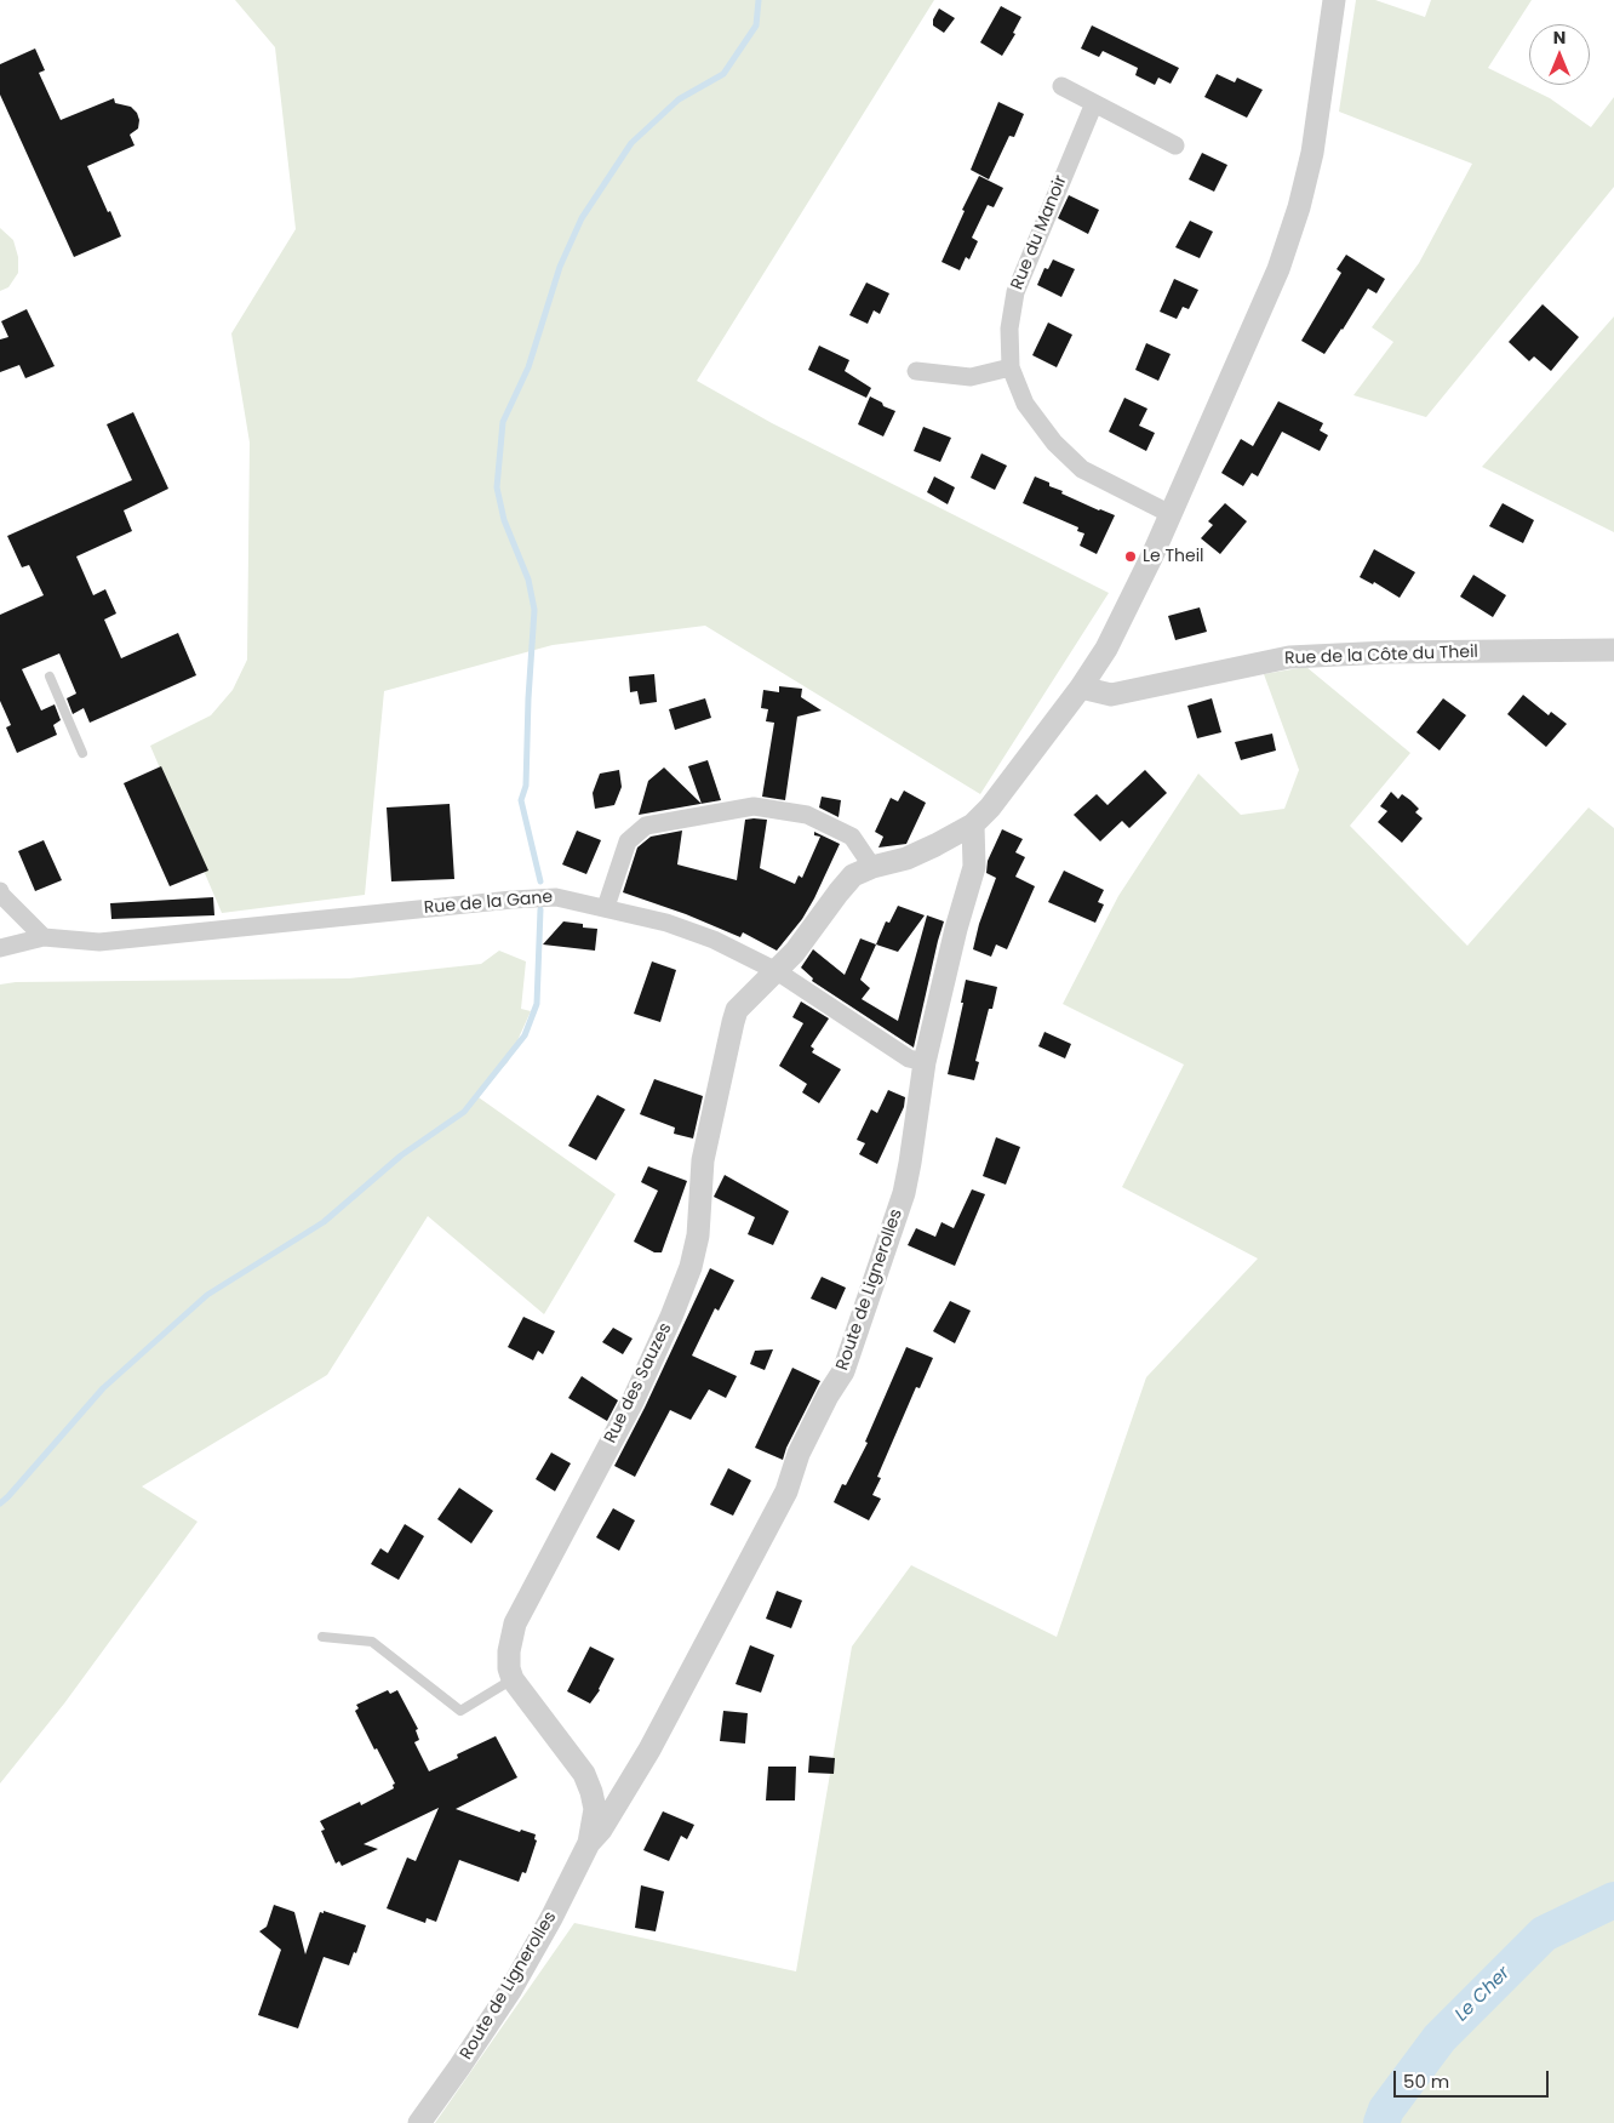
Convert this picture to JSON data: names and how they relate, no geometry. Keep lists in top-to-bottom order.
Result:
{
  "streets": {
    "street": [
      "Rue du Manoir",
      "Rue de la Côte du Theil",
      "Rue de la Gane",
      "Route de Lignerolles",
      "Rue des Sauzes"
    ]
  },
  "crossings": [
    ["Rue de la Gane", "Route de Lignerolles"],
    ["Rue de la Gane", "Rue des Sauzes"]
  ],
  "water": ["Le Cher"],
  "places": ["Le Theil"],
  "scale_bar": "50 m",
  "north": "top"
}
